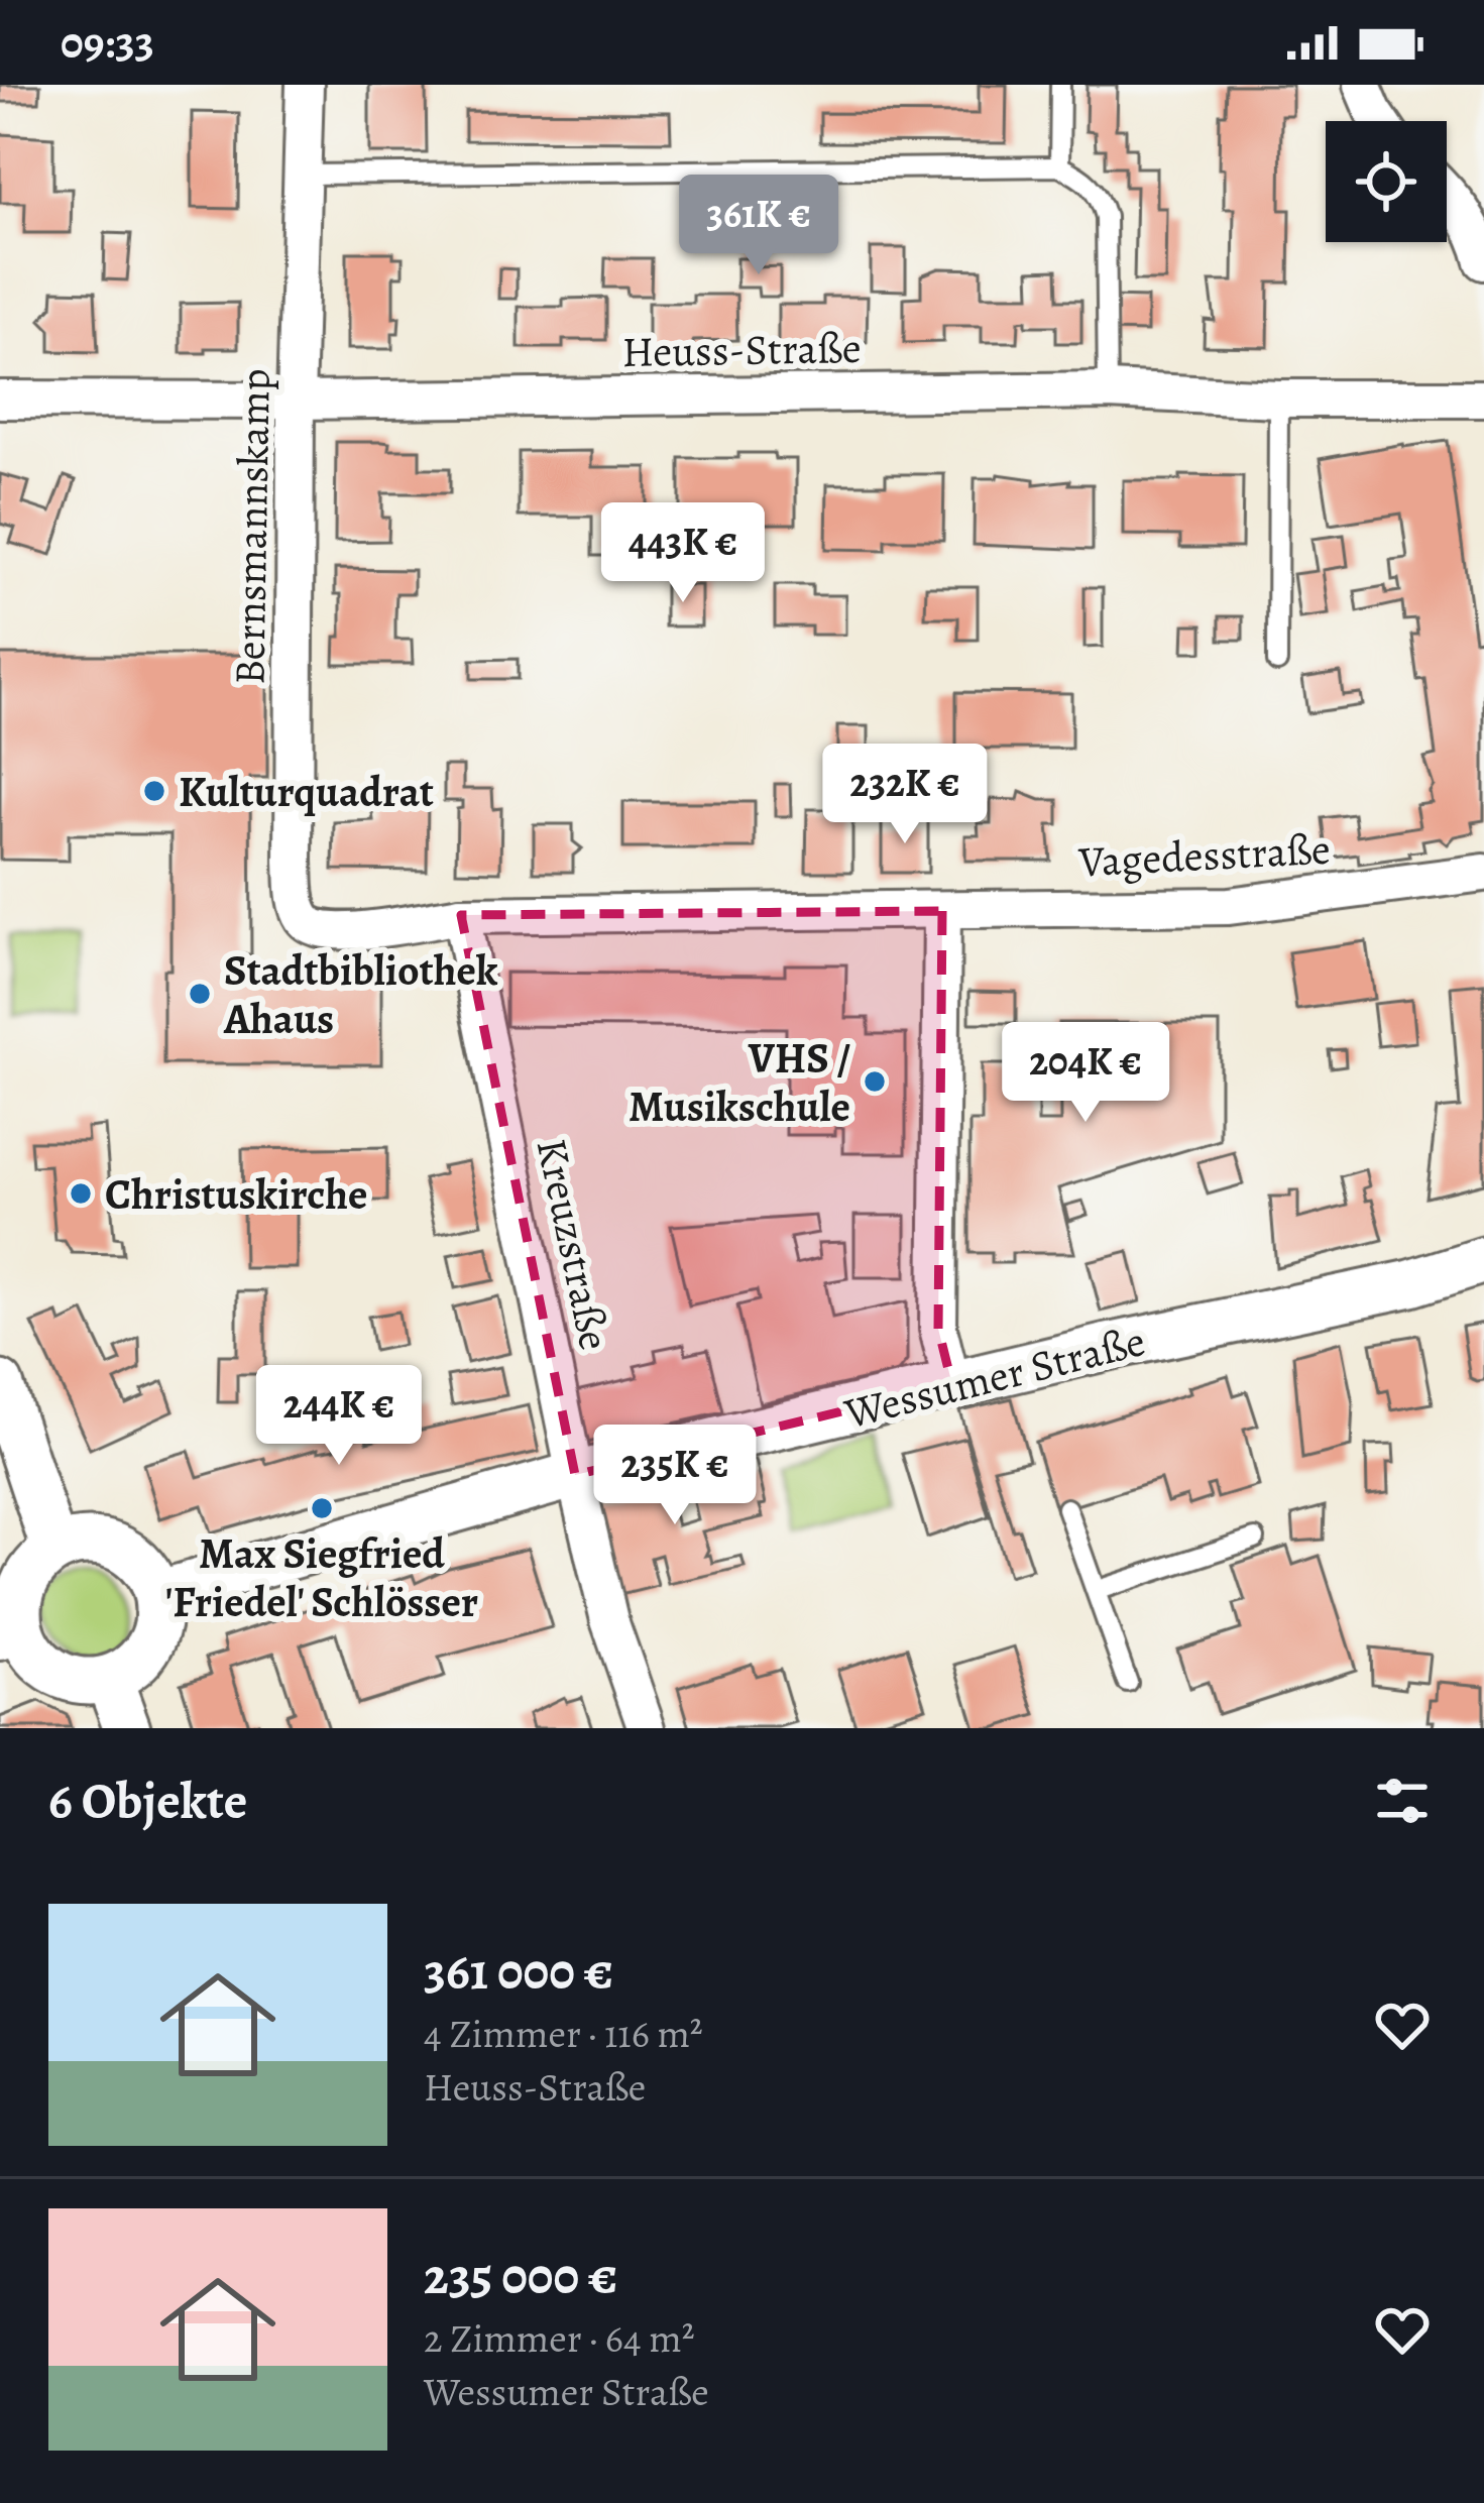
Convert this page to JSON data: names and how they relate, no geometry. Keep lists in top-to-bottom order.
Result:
{
  "streets": {
    "street": [
      "Heuss-Straße",
      "Bernsmannskamp",
      "Vagedesstraße",
      "Kreuzstraße",
      "Wessumer Straße"
    ]
  },
  "crossings": [
    ["Heuss-Straße", "Bernsmannskamp"],
    ["Bernsmannskamp", "Vagedesstraße"],
    ["Vagedesstraße", "Kreuzstraße"],
    ["Kreuzstraße", "Wessumer Straße"]
  ],
  "places": [
    "Kulturquadrat",
    "Stadtbibliothek Ahaus",
    "VHS / Musikschule",
    "Christuskirche",
    "Max Siegfried 'Friedel' Schlösser"
  ],
  "page": {
    "status": "09:33",
    "price": [
      "361K €",
      "443K €",
      "232K €",
      "204K €",
      "244K €",
      "235K €"
    ],
    "heading": "6 Objekte",
    "list": [
      {
        "name": "361 000 €",
        "note": "4 Zimmer · 116 m² · Heuss-Straße"
      },
      {
        "name": "235 000 €",
        "note": "2 Zimmer · 64 m² · Wessumer Straße"
      }
    ]
  }
}
